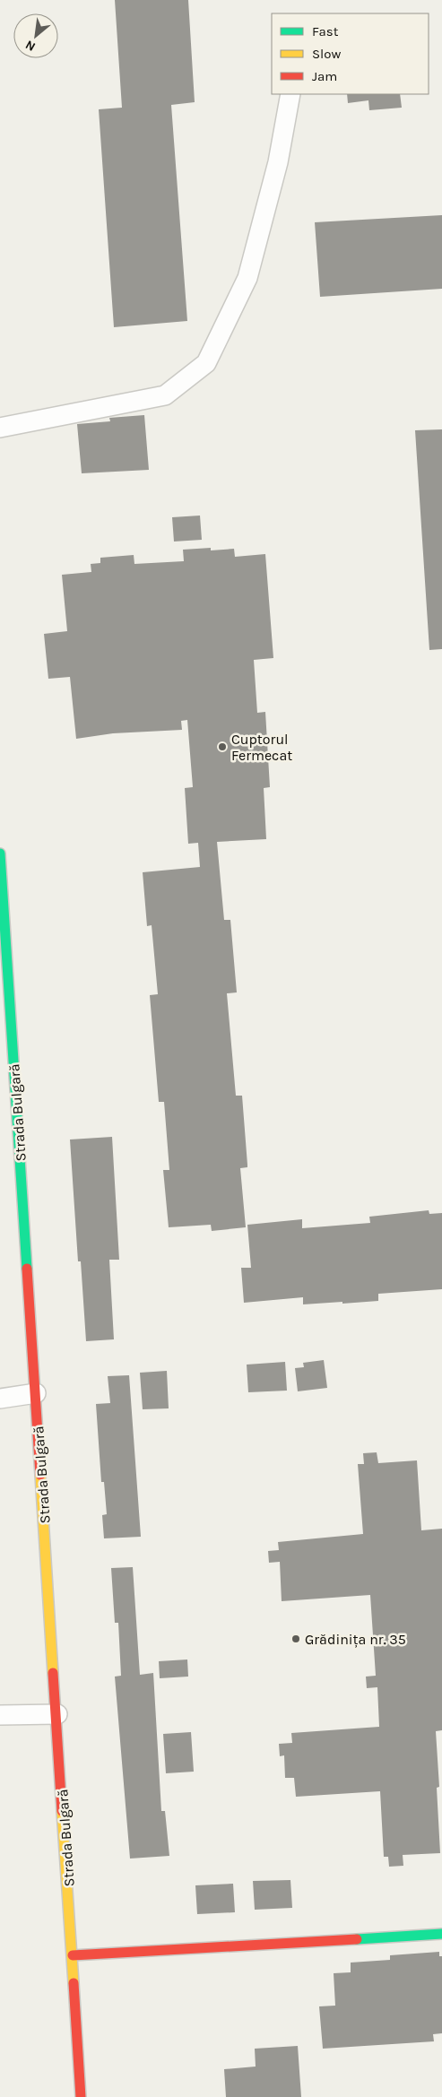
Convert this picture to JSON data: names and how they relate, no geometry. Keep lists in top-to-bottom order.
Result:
{
  "streets": {
    "street": ["Strada Bulgară"]
  },
  "places": ["Cuptorul Fermecat", "Grădinița nr. 35"],
  "legend": ["Fast", "Slow", "Jam"],
  "north": "bottom left"
}
